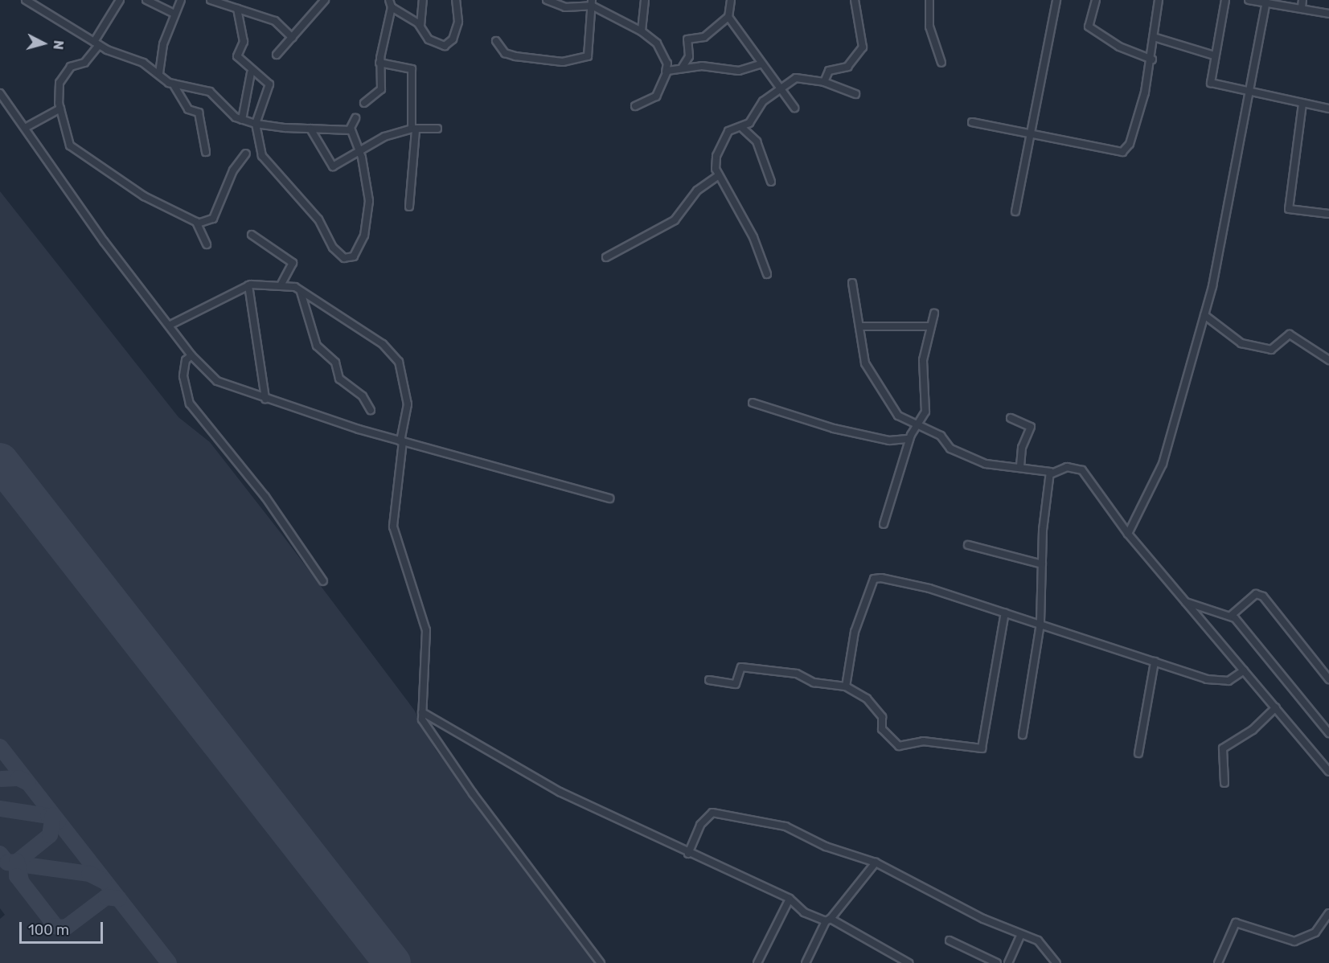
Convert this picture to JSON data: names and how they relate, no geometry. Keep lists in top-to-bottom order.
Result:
{
  "scale_bar": "100 m",
  "north": "right"
}
